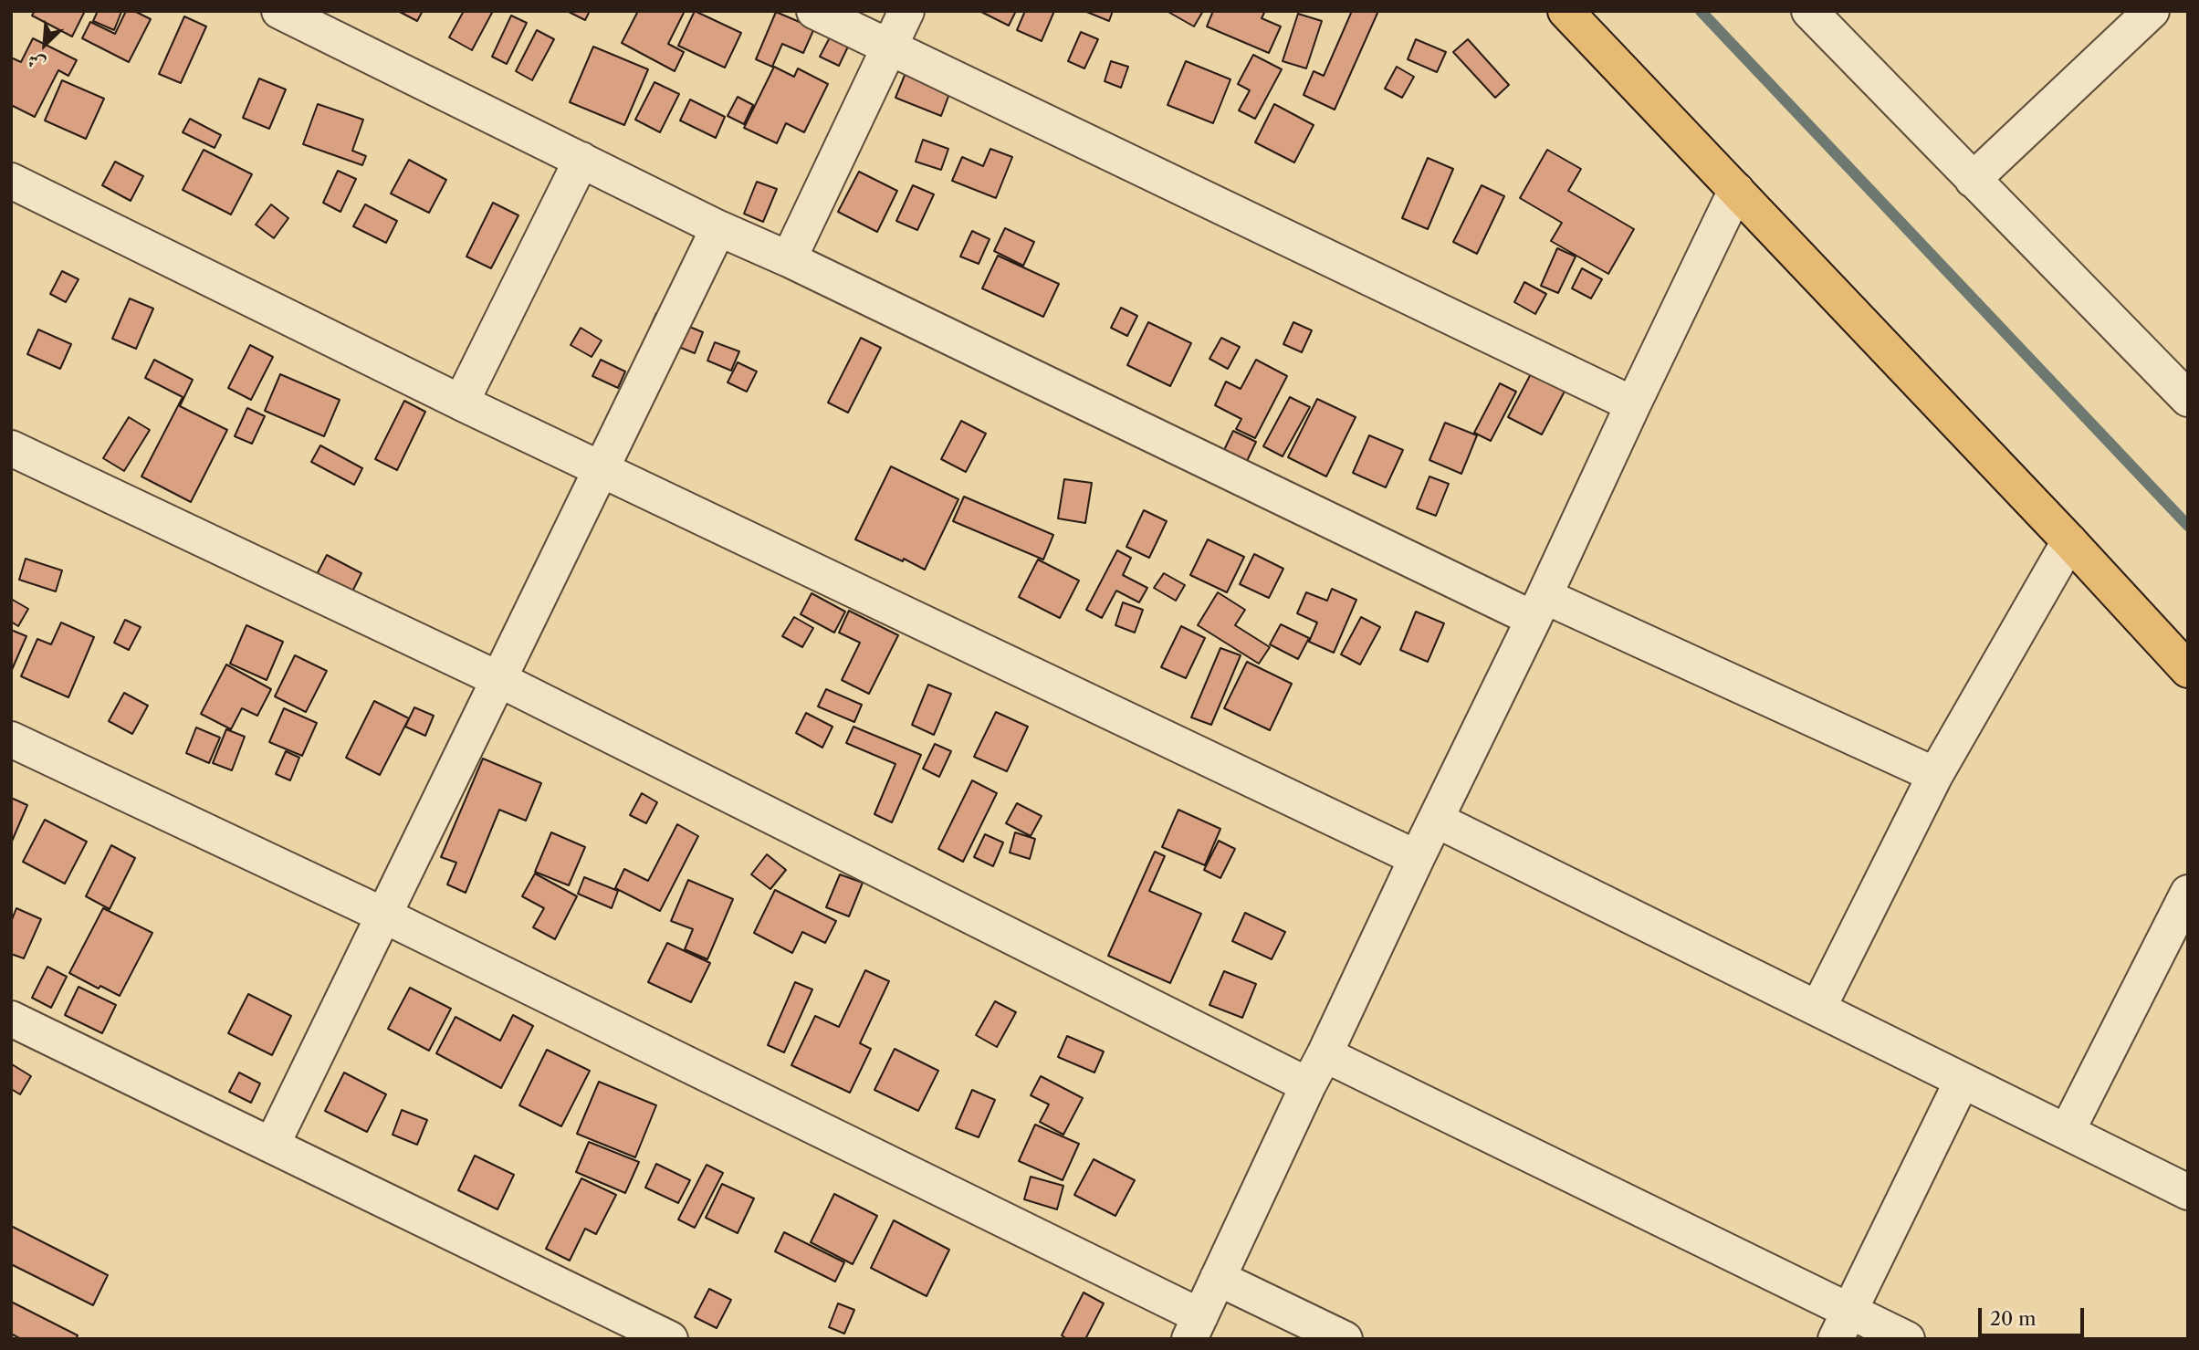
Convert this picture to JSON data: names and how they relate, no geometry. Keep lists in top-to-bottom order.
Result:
{
  "scale_bar": "20 m",
  "north": "bottom left"
}
